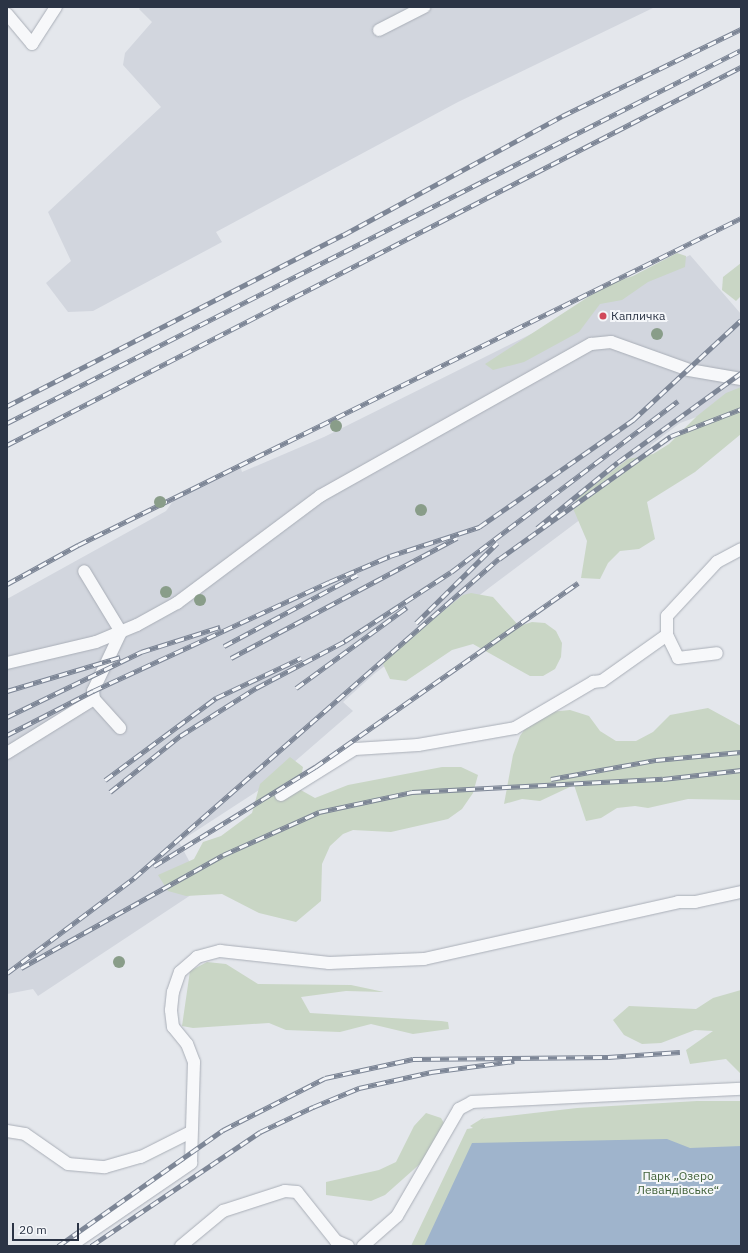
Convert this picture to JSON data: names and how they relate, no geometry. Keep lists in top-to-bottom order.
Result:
{
  "parks": ["Парк „Озеро Левандівське“"],
  "places": ["Капличка"],
  "scale_bar": "20 m"
}
